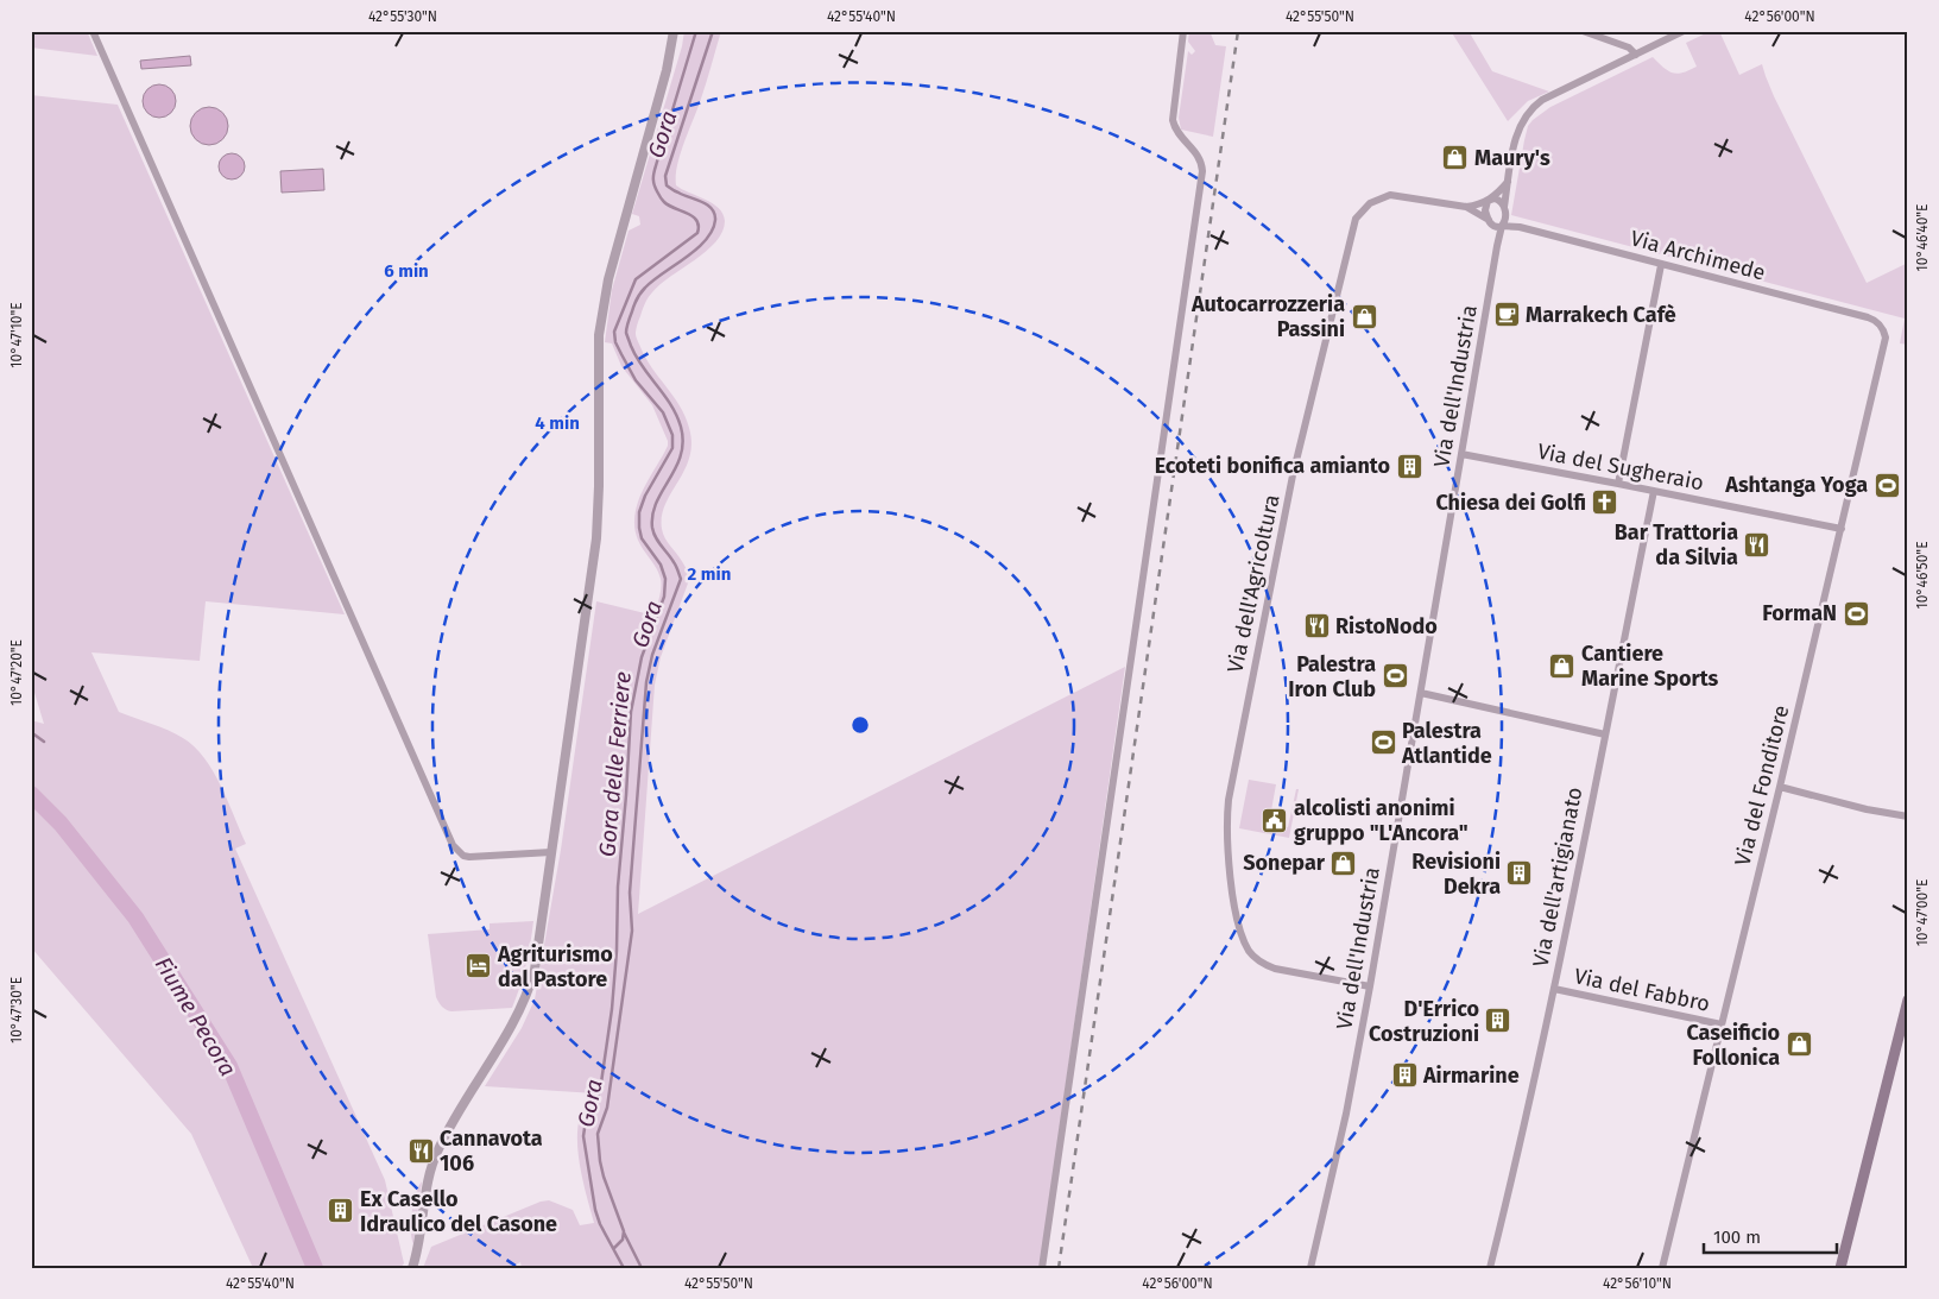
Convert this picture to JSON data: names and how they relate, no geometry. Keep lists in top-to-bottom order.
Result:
{
  "streets": {
    "street": [
      "Via Archimede",
      "Via dell'Industria",
      "Via del Sugheraio",
      "Via dell'Agricoltura",
      "Via del Fonditore",
      "Via dell'artigianato",
      "Via del Fabbro"
    ]
  },
  "crossings": [
    ["Via Archimede", "Via dell'Industria"],
    ["Via Archimede", "Via dell'Agricoltura"],
    ["Via Archimede", "Via del Fonditore"],
    ["Via dell'Industria", "Via del Sugheraio"],
    ["Via dell'Industria", "Via dell'Agricoltura"],
    ["Via del Sugheraio", "Via del Fonditore"],
    ["Via del Sugheraio", "Via dell'artigianato"],
    ["Via del Fonditore", "Via del Fabbro"],
    ["Via dell'artigianato", "Via del Fabbro"]
  ],
  "water": ["Gora", "Gora delle Ferriere", "Fiume Pecora"],
  "places": {
    "shop": [
      "Maury's",
      "Autocarrozzeria Passini",
      "Cantiere Marine Sports",
      "Sonepar",
      "Caseificio Follonica"
    ],
    "cafe": ["Marrakech Cafè"],
    "building": [
      "Ecoteti bonifica amianto",
      "Revisioni Dekra",
      "D'Errico Costruzioni",
      "Airmarine",
      "Ex Casello Idraulico del Casone"
    ],
    "sports": [
      "Ashtanga Yoga",
      "FormaN",
      "Palestra Iron Club",
      "Palestra Atlantide"
    ],
    "church": ["Chiesa dei Golfi"],
    "restaurant": ["Bar Trattoria da Silvia", "RistoNodo", "Cannavota 106"],
    "public building": ["alcolisti anonimi gruppo \"L'Ancora\""],
    "hotel": ["Agriturismo dal Pastore"]
  },
  "scale_bar": "100 m",
  "coordinates": [
    "42°55'30\"N",
    "42°55'40\"N",
    "42°55'50\"N",
    "42°56'00\"N",
    "10°46'40\"E",
    "10°47'10\"E",
    "10°46'50\"E",
    "10°47'20\"E",
    "10°47'00\"E",
    "10°47'30\"E",
    "42°56'10\"N"
  ],
  "rings": ["6 min", "4 min", "2 min"]
}
